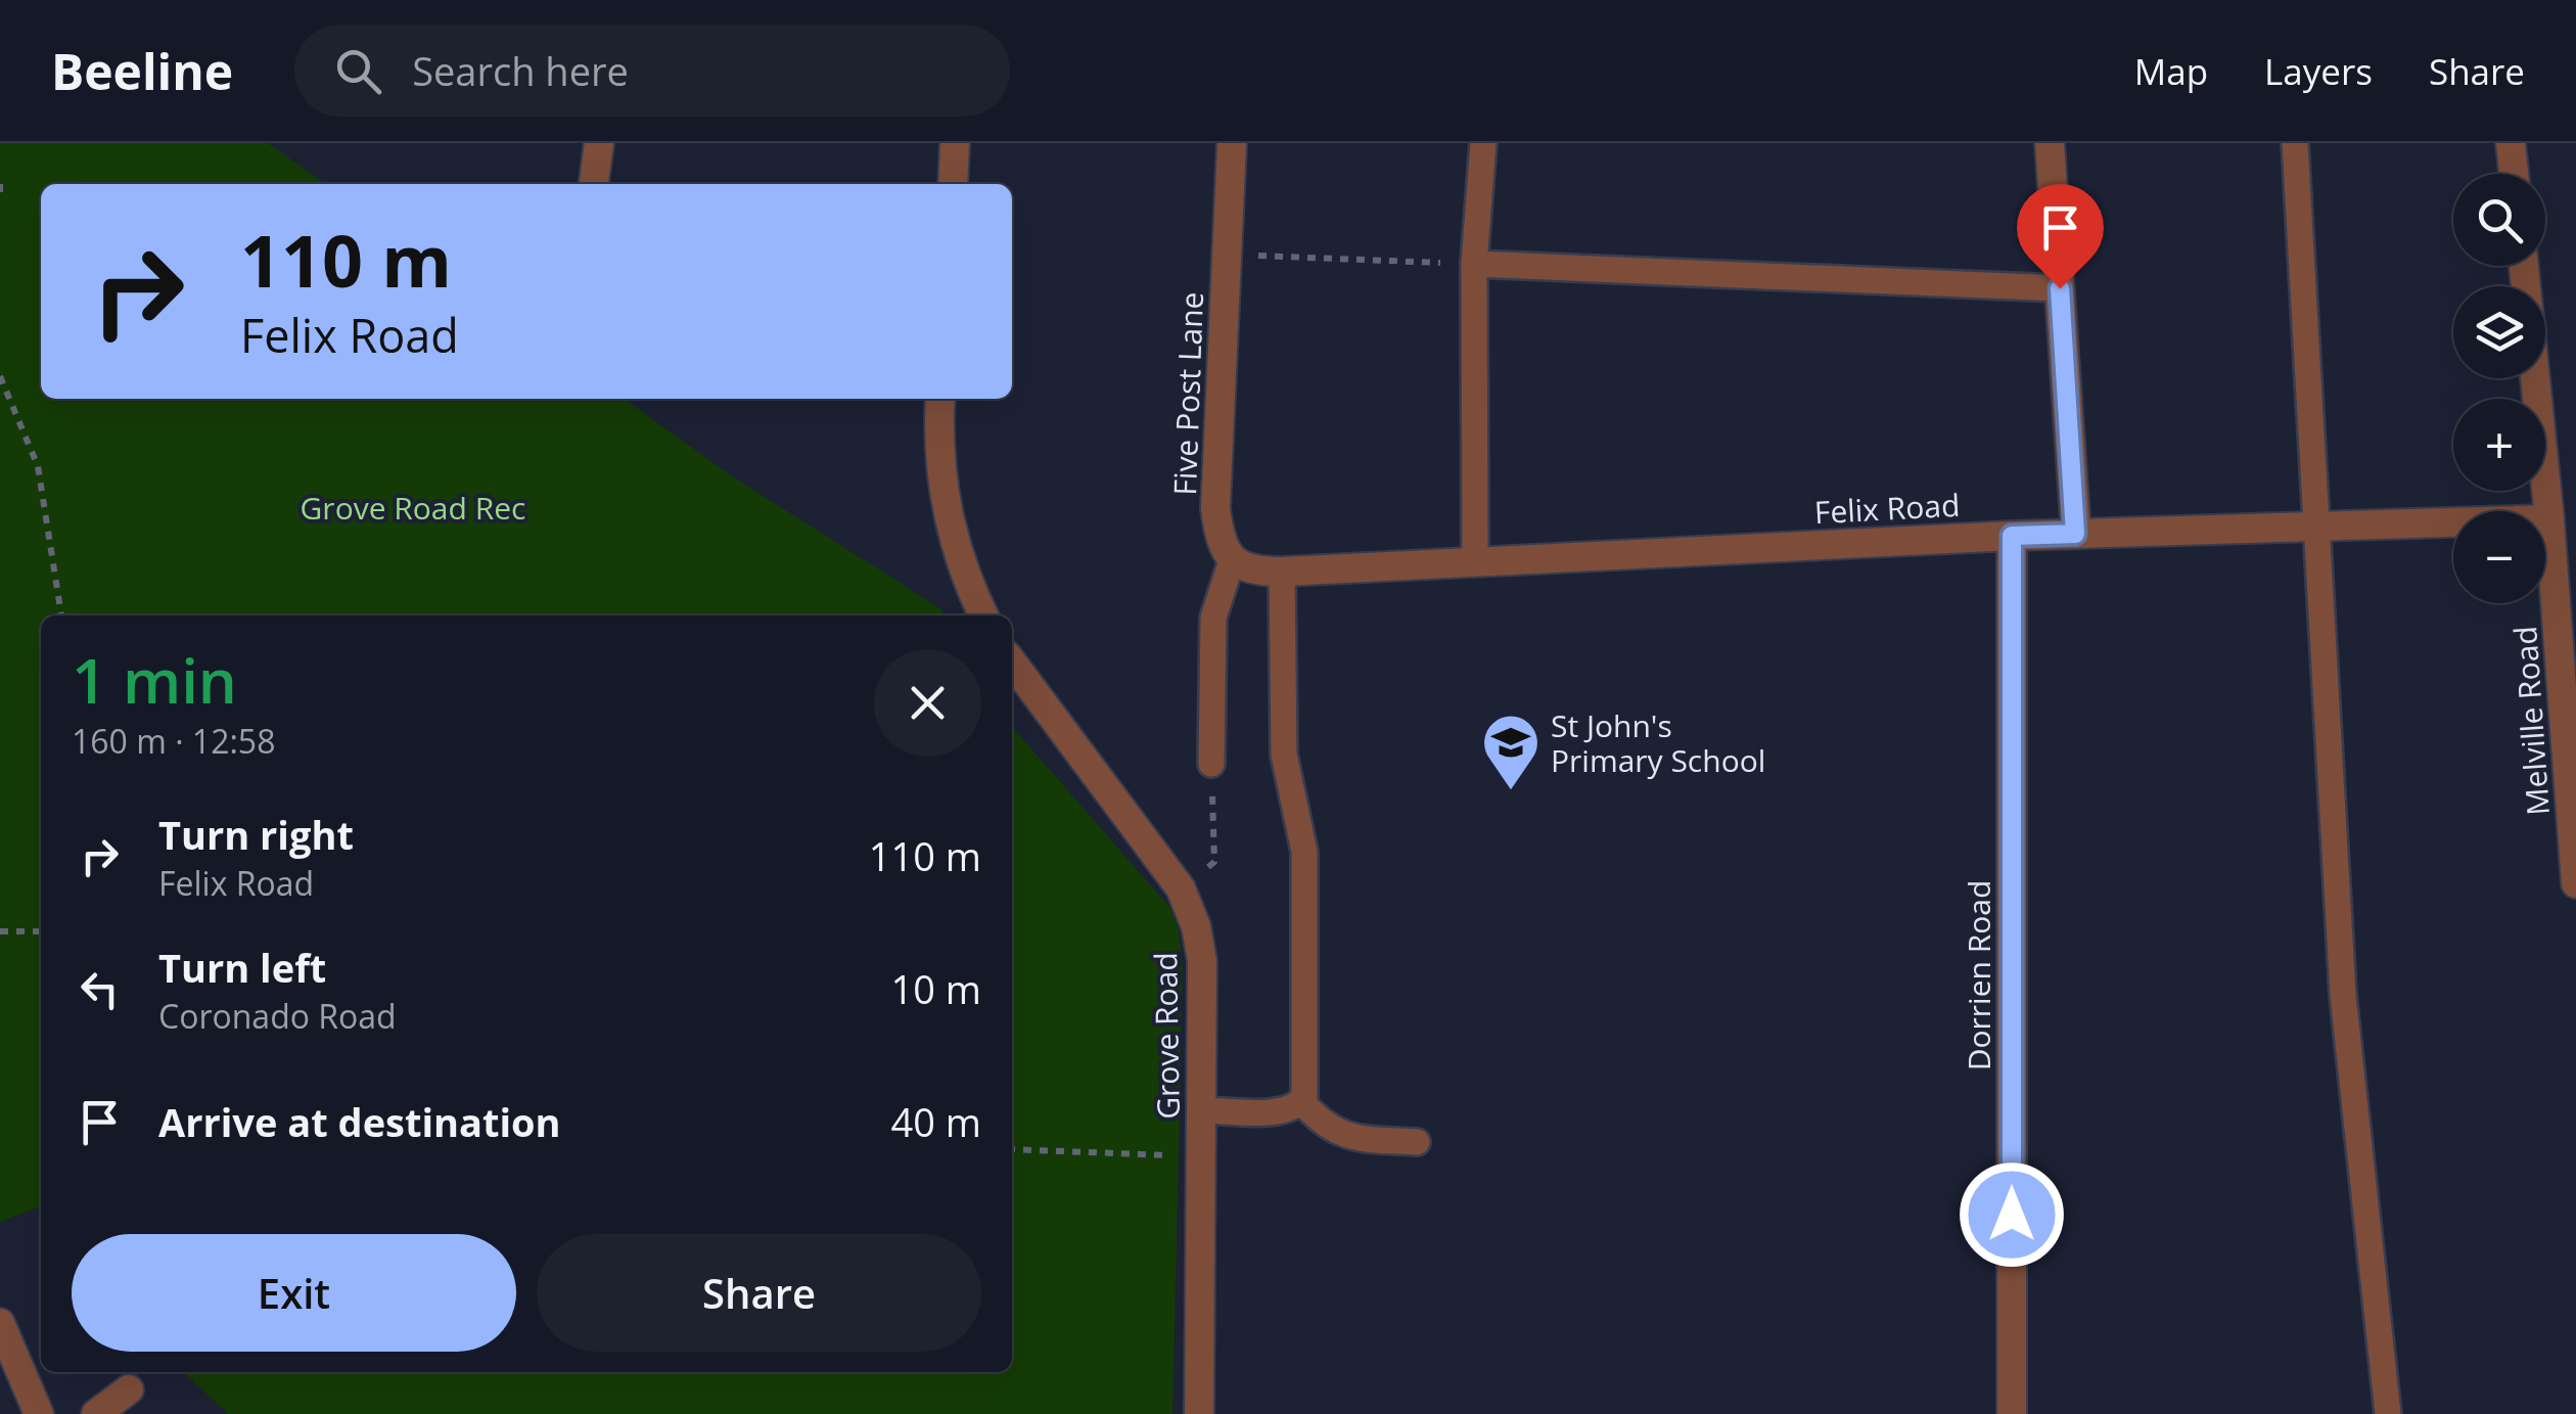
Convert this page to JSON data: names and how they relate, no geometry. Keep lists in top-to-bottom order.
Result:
{
  "streets": {
    "street": [
      "Five Post Lane",
      "Felix Road",
      "Melville Road",
      "Dorrien Road",
      "Grove Road"
    ]
  },
  "crossings": [
    ["Five Post Lane", "Felix Road"],
    ["Felix Road", "Melville Road"],
    ["Felix Road", "Dorrien Road"]
  ],
  "parks": ["Grove Road Rec"],
  "places": {
    "school or university": ["St John's Primary School"]
  },
  "page": {
    "header": "Beeline",
    "search": "Search here",
    "nav": ["Map", "Layers", "Share"],
    "map_buttons": ["+", "−"],
    "turn": ["110 m", "Felix Road"],
    "heading": ["1 min", "160 m · 12:58"],
    "list": [
      {
        "name": "Turn right",
        "note": "Felix Road",
        "value": "110 m"
      },
      {
        "name": "Turn left",
        "note": "Coronado Road",
        "value": "10 m"
      },
      {
        "name": "Arrive at destination",
        "value": "40 m"
      }
    ],
    "buttons": ["Exit", "Share"]
  }
}
